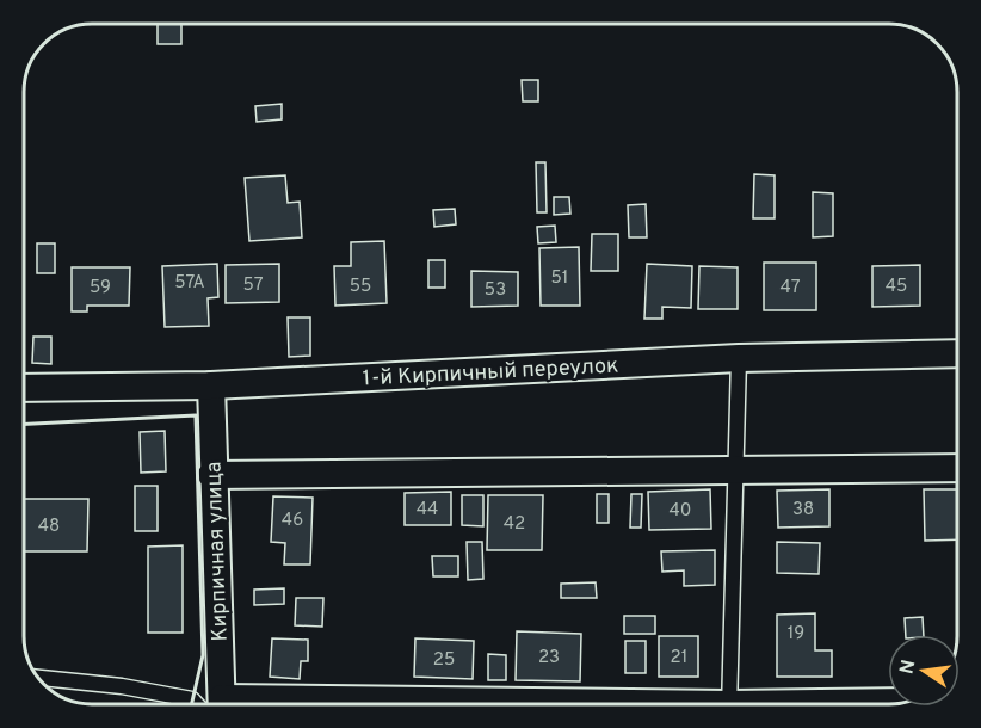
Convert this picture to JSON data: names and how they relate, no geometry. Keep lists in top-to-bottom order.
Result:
{
  "streets": {
    "street": ["1-й Кирпичный переулок", "Кирпичная улица"]
  },
  "crossings": [
    ["1-й Кирпичный переулок", "Кирпичная улица"]
  ],
  "house_numbers": [
    "51",
    "57А",
    "57",
    "55",
    "45",
    "59",
    "47",
    "53",
    "44",
    "38",
    "40",
    "46",
    "42",
    "48",
    "19",
    "23",
    "21",
    "25"
  ],
  "north": "left"
}
